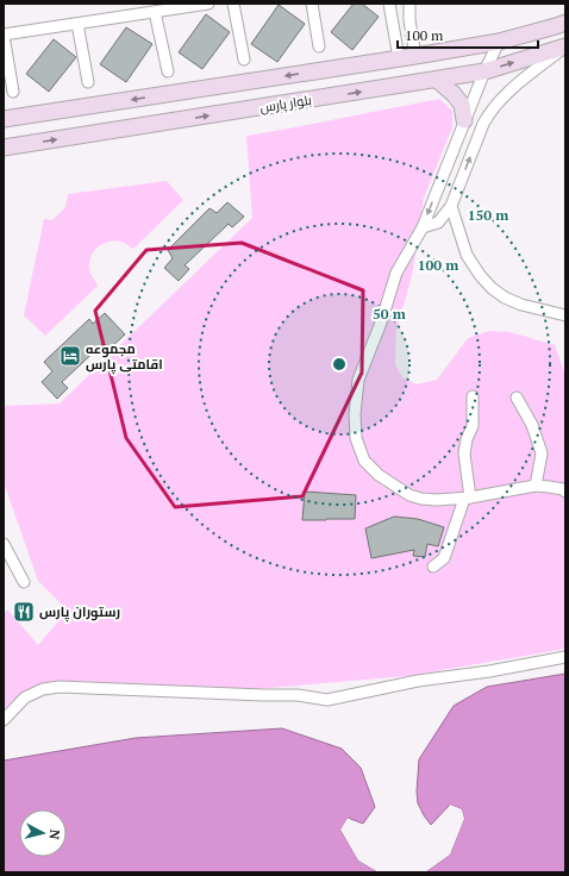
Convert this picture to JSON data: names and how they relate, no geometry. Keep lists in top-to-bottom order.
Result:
{
  "streets": {
    "main road": ["بلوار پارس"]
  },
  "places": {
    "hotel": ["مجموعه اقامتی پارس"],
    "restaurant": ["رستوران پارس"]
  },
  "scale_bar": "100 m",
  "north": "right",
  "rings": ["150 m", "100 m", "50 m"]
}
